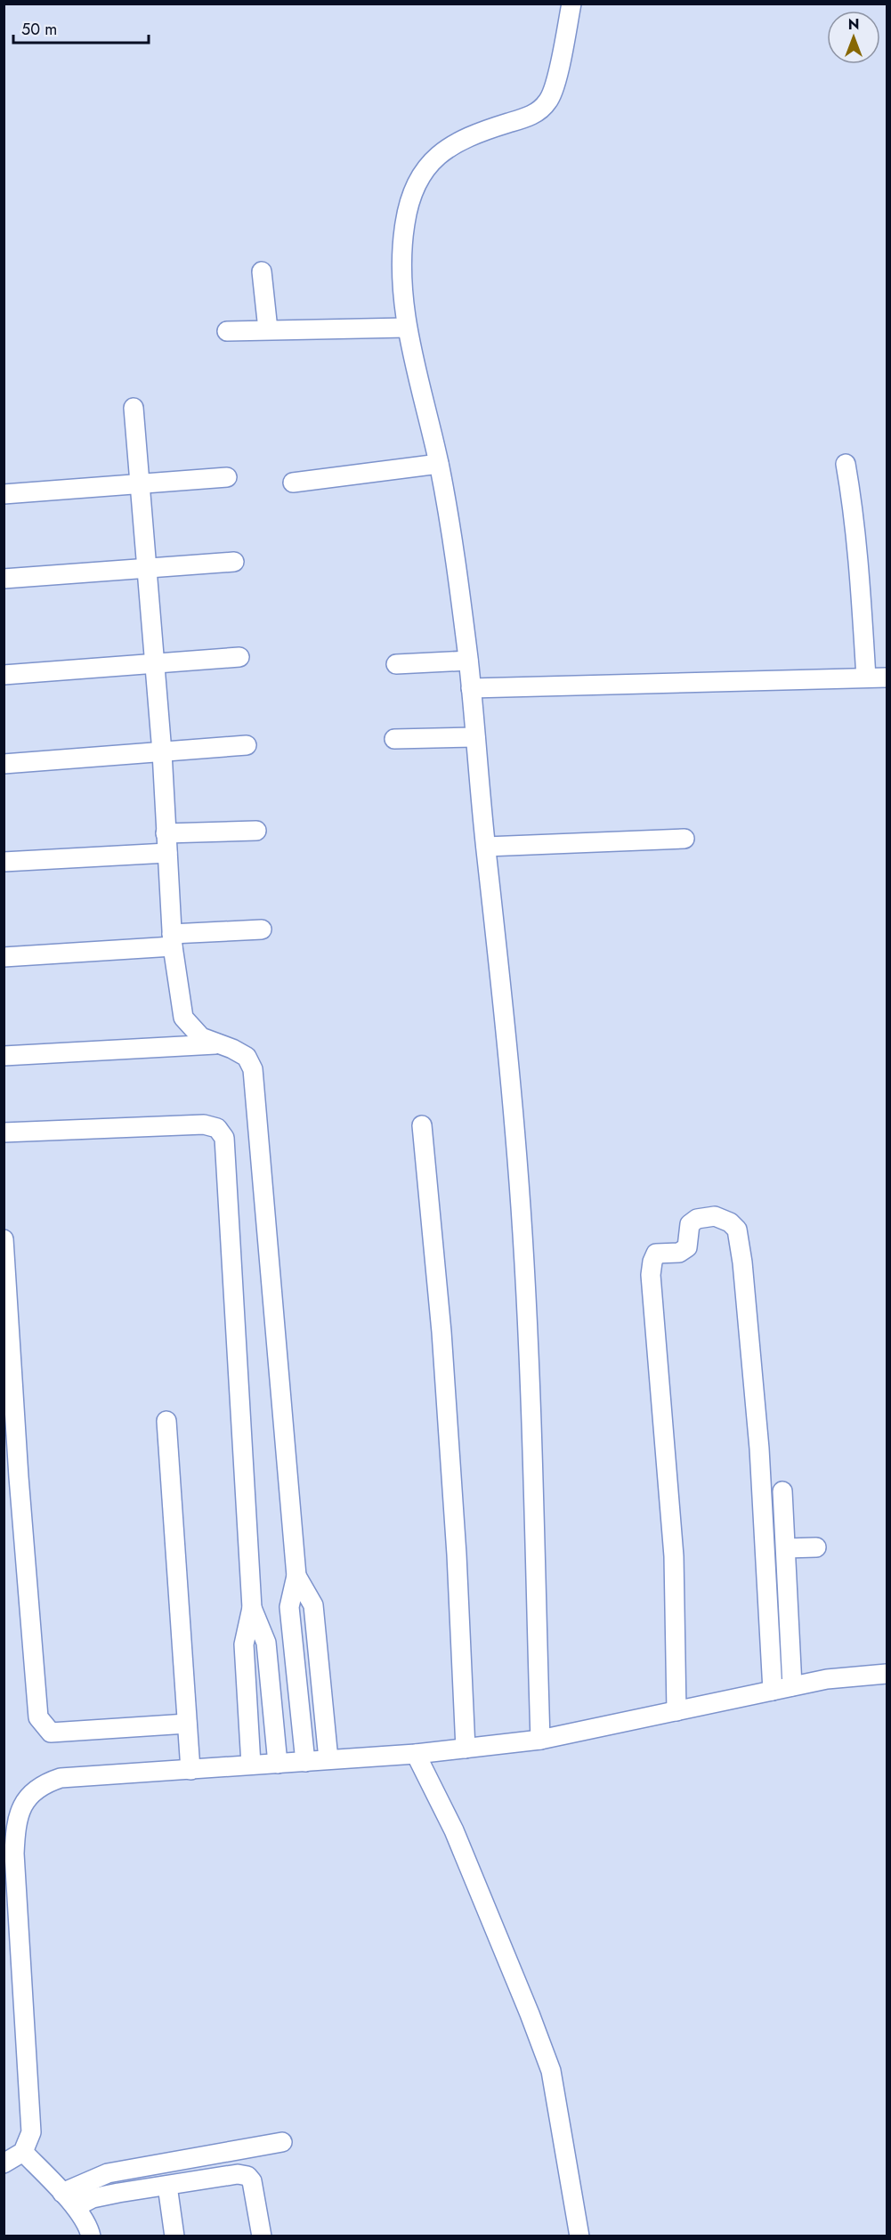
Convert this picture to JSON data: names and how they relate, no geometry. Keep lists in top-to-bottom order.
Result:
{
  "scale_bar": "50 m",
  "north": "top"
}
